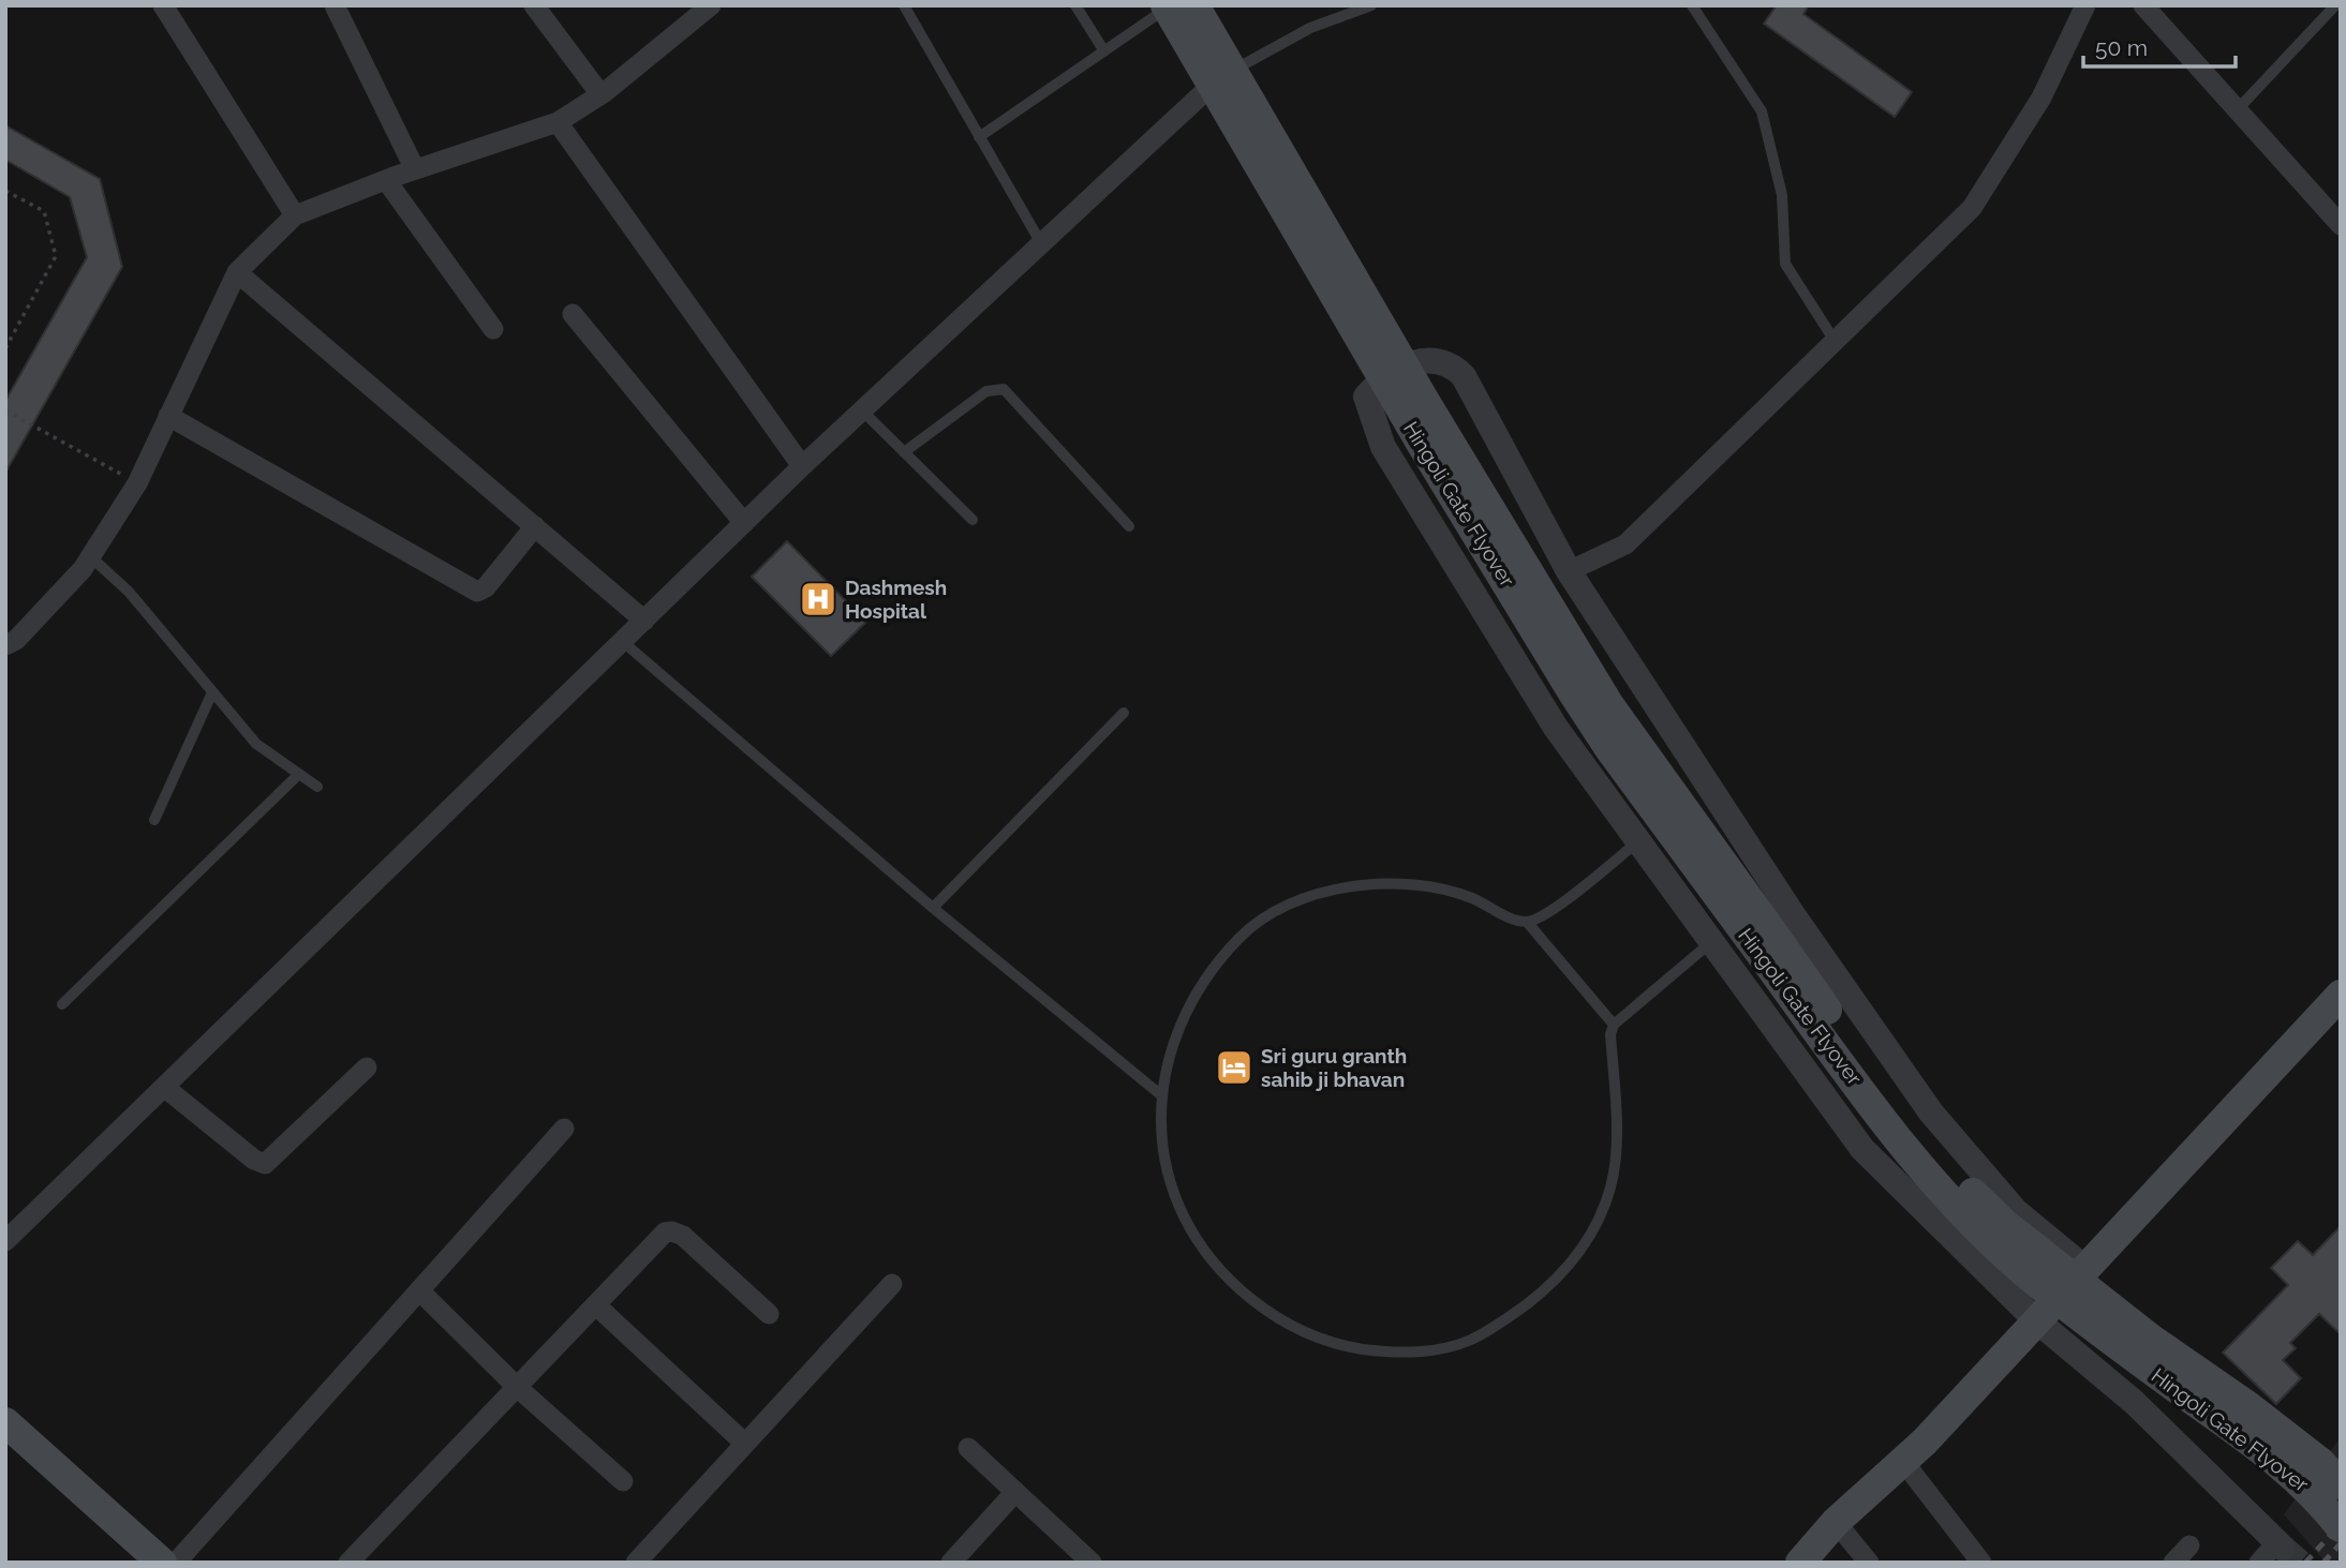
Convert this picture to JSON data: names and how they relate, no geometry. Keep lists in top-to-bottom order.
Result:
{
  "streets": {
    "main road": ["Hingoli Gate Flyover"]
  },
  "places": {
    "hospital": ["Dashmesh Hospital"],
    "hotel": ["Sri guru granth sahib ji bhavan"]
  },
  "scale_bar": "50 m"
}
